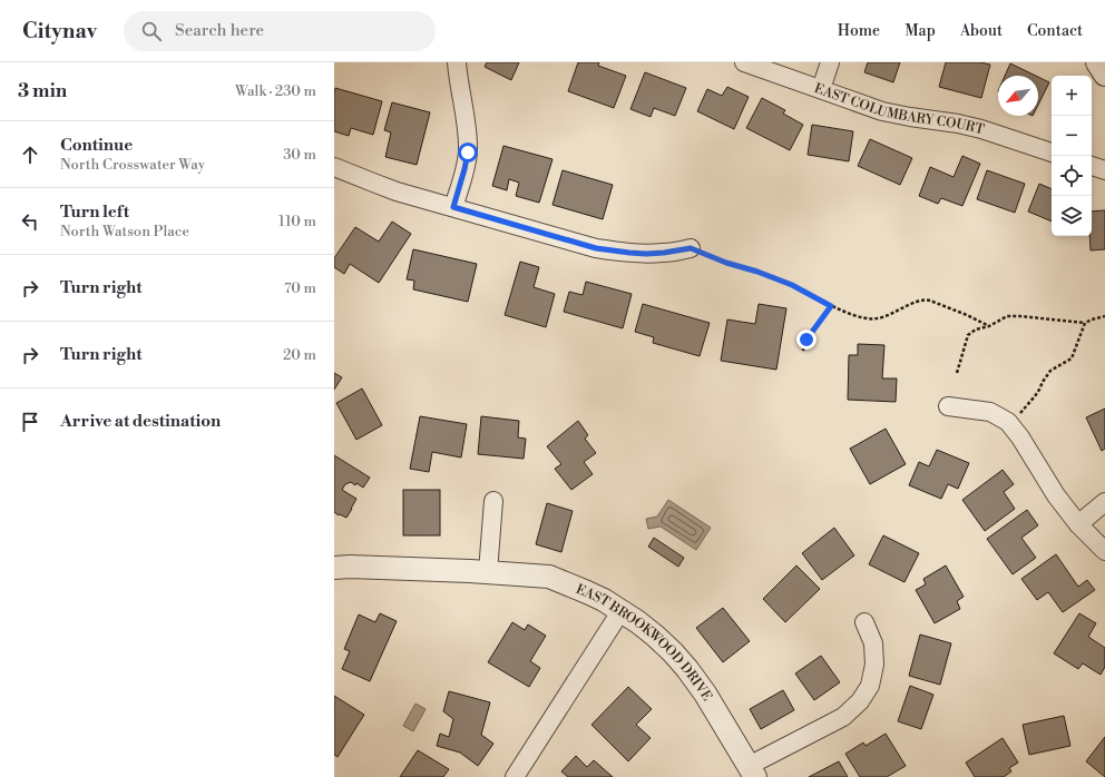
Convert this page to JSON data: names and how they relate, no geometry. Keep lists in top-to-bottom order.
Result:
{
  "streets": {
    "street": ["EAST COLUMBARY COURT", "EAST BROOKWOOD DRIVE"]
  },
  "north": "bottom left",
  "page": {
    "header": "Citynav",
    "search": "Search here",
    "nav": [
      "Home",
      "Map",
      "About",
      "Contact"
    ],
    "heading": ["3 min", "Walk · 230 m"],
    "map_buttons": ["+", "−"],
    "list": [
      ["Continue", "North Crosswater Way", "30 m"],
      ["Turn left", "North Watson Place", "110 m"],
      ["Turn right", "70 m"],
      ["Turn right", "20 m"],
      "Arrive at destination"
    ]
  }
}
